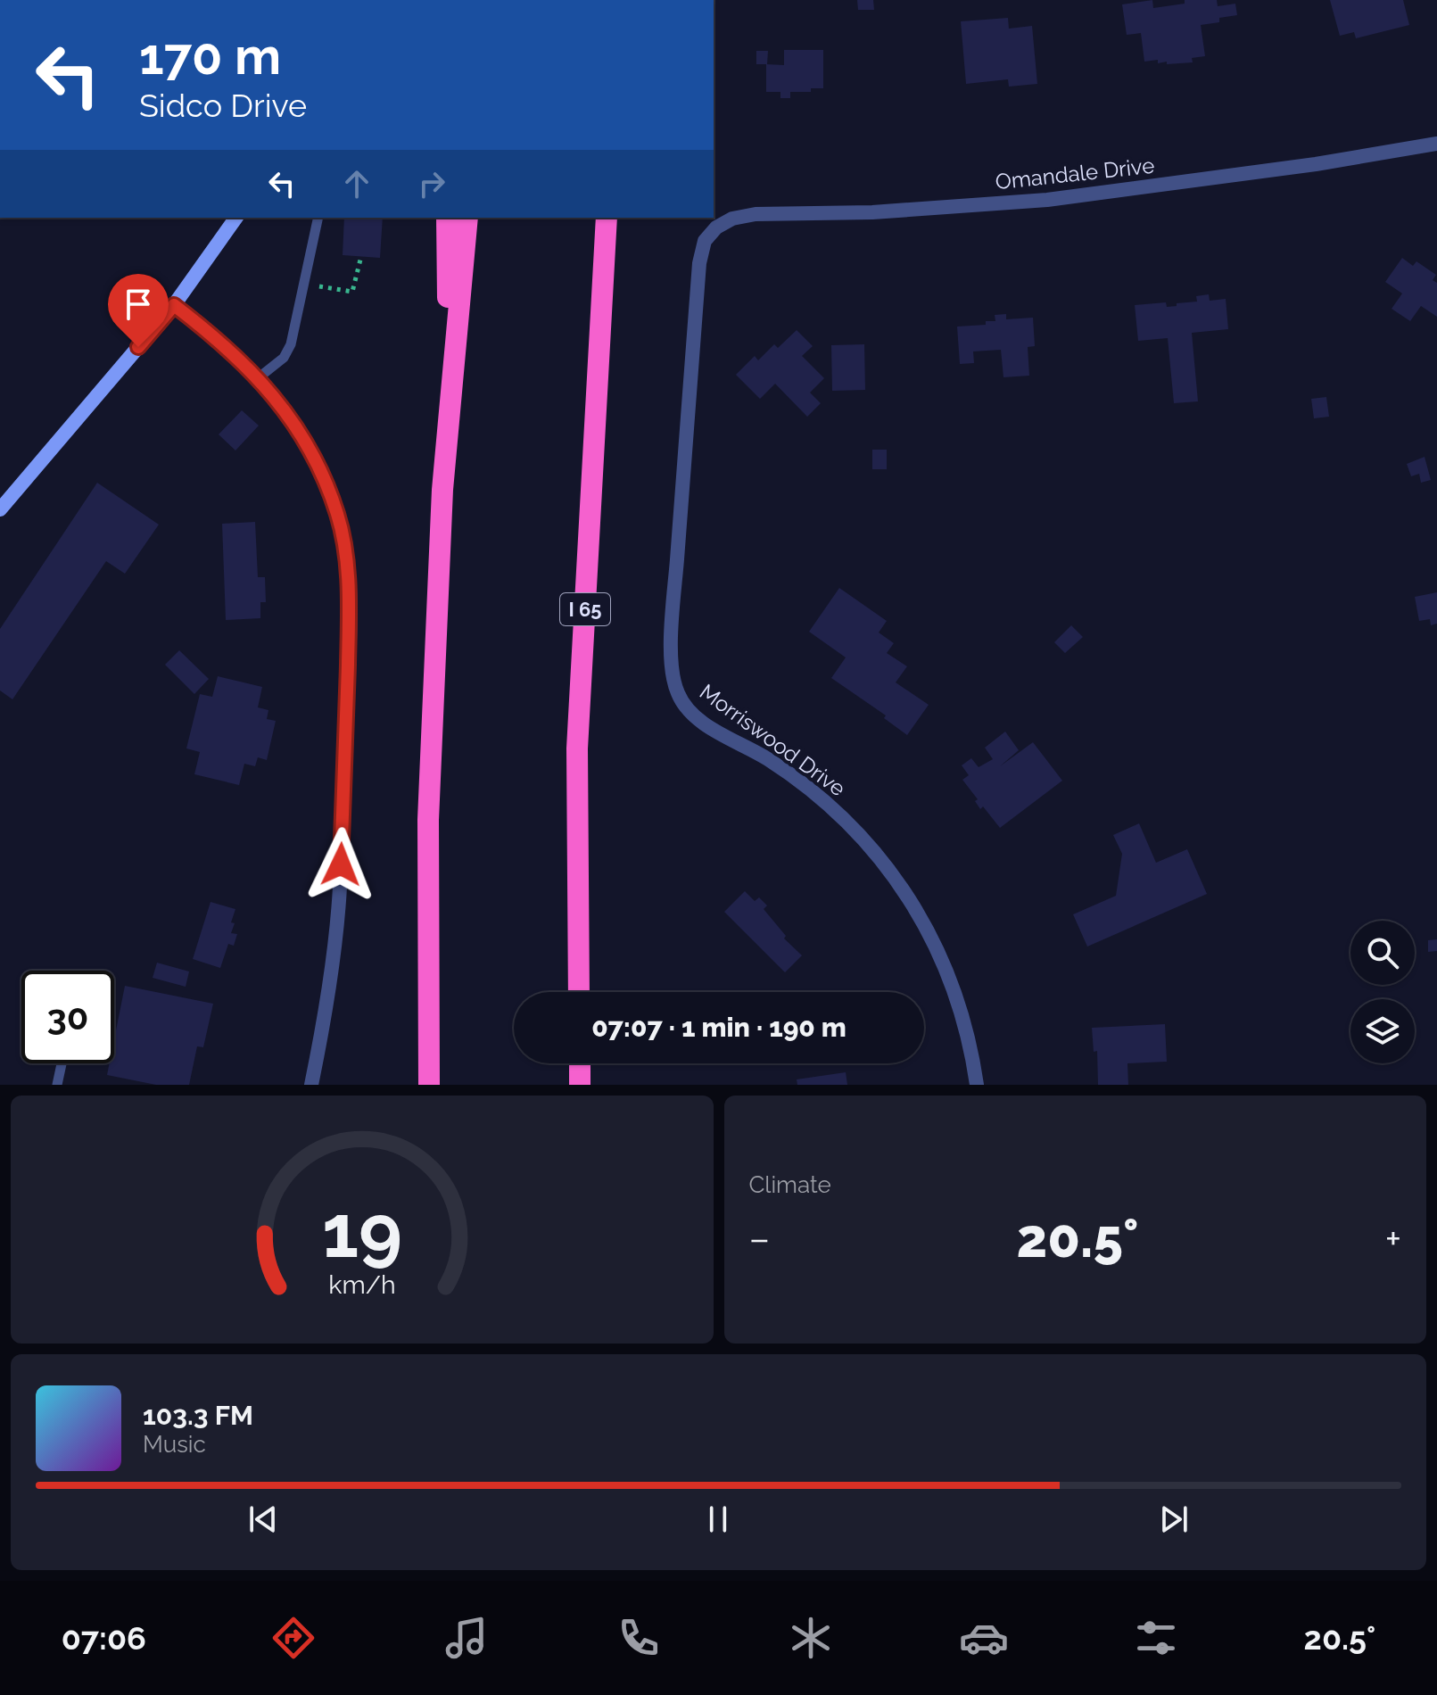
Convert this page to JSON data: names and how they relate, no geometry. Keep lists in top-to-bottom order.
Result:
{
  "streets": {
    "highway": ["I 65"],
    "street": ["Omandale Drive", "Morriswood Drive"]
  },
  "crossings": [
    ["Omandale Drive", "Morriswood Drive"]
  ],
  "page": {
    "turn": ["170 m", "Sidco Drive"],
    "limit": "30",
    "trip": "07:07 · 1 min · 190 m",
    "tile": "Climate",
    "heat": ["−", "20.5°", "+"],
    "song": ["103.3 FM", "Music"],
    "tabs": ["07:06", "20.5°"],
    "gauge": ["19", "km/h"]
  }
}
